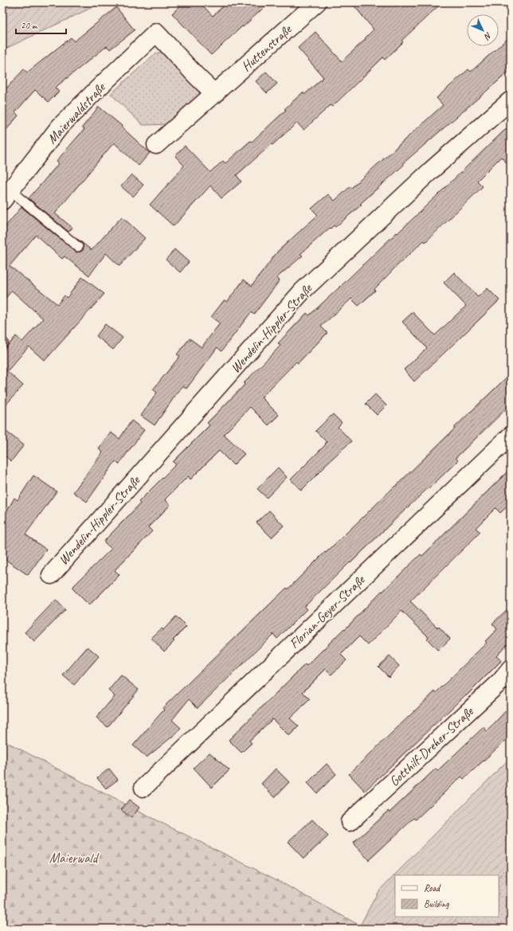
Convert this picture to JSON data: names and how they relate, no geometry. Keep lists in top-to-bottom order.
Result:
{
  "streets": {
    "street": [
      "Huttenstraße",
      "Maierwaldstraße",
      "Wendelin-Hippler-Straße",
      "Florian-Geyer-Straße",
      "Gotthilf-Dreher-Straße"
    ]
  },
  "crossings": [
    ["Huttenstraße", "Maierwaldstraße"]
  ],
  "parks": ["Maierwald"],
  "legend": ["Road", "Building"],
  "scale_bar": "20 m",
  "north": "bottom right"
}
